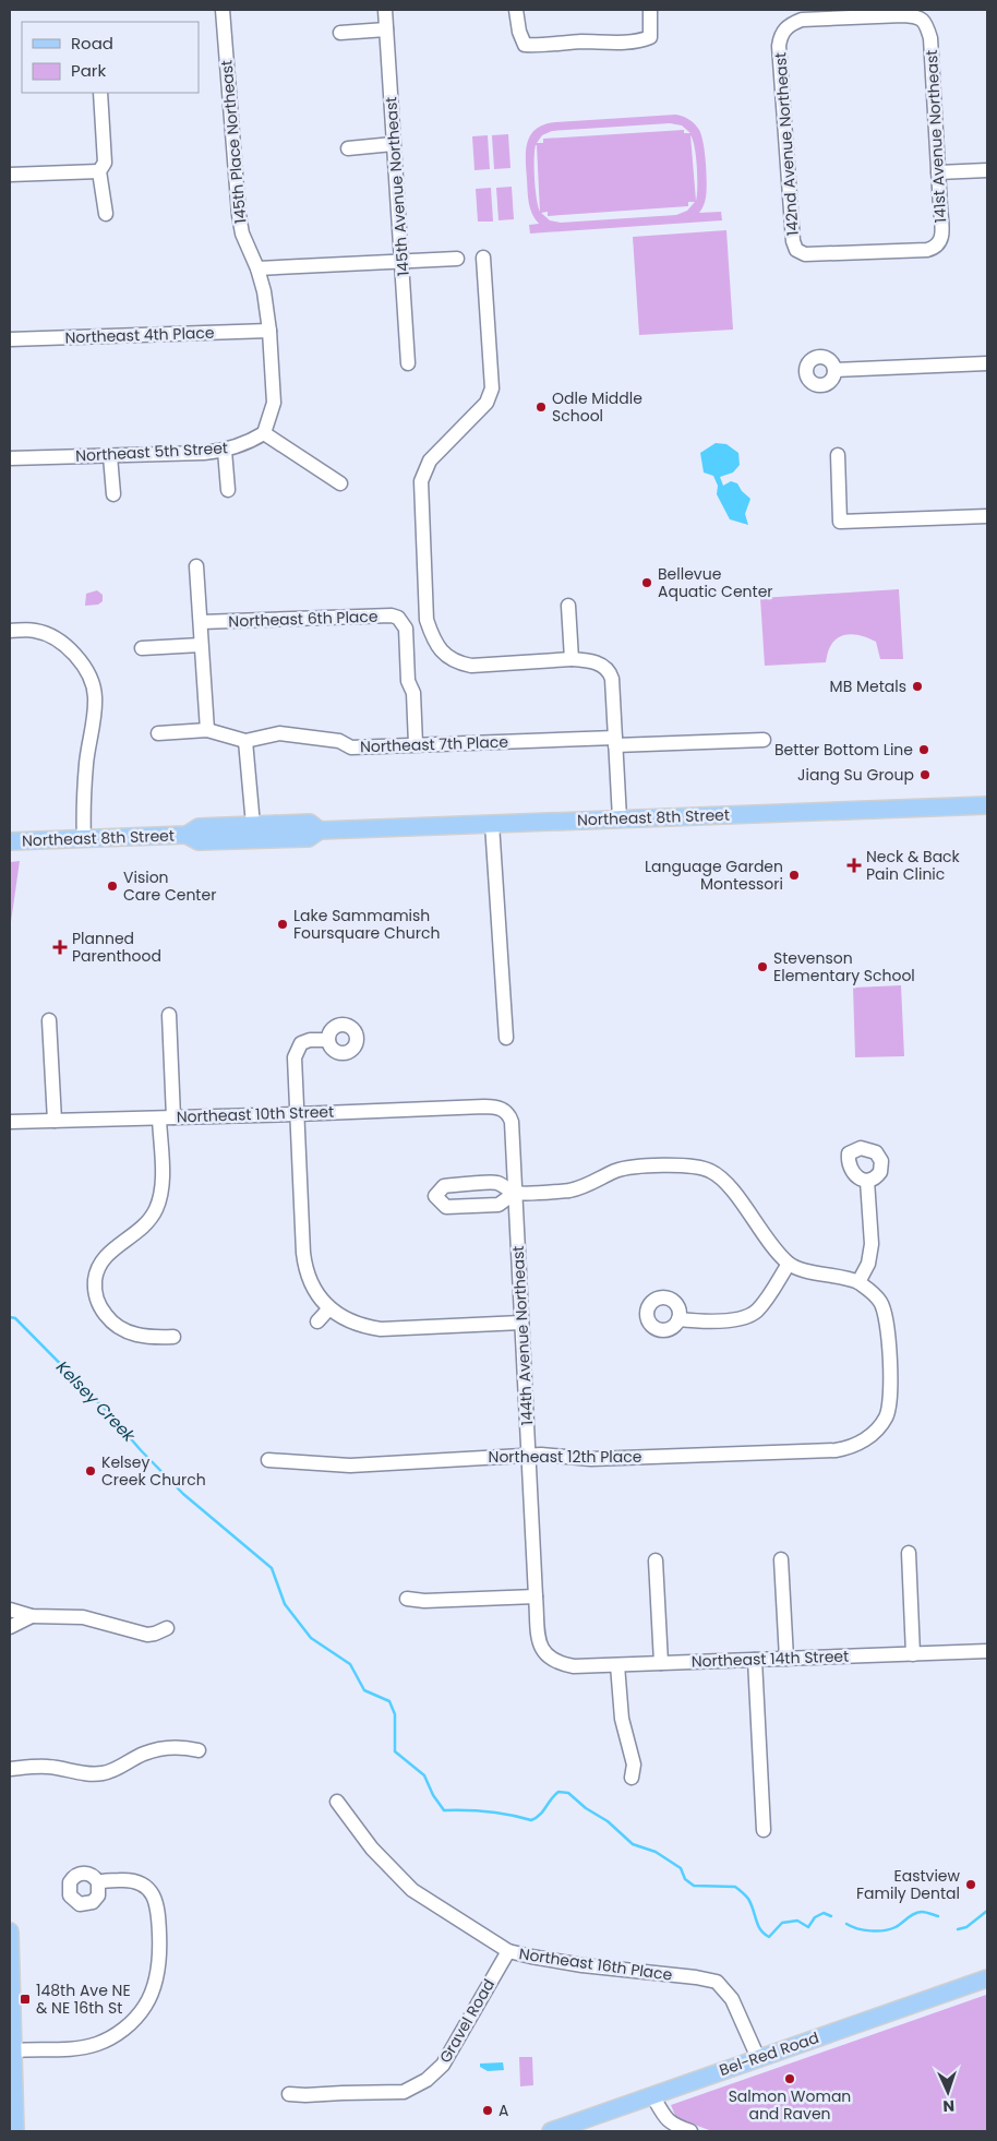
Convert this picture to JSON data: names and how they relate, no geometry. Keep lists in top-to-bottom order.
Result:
{
  "streets": {
    "main road": ["Northeast 8th Street", "Bel-Red Road"],
    "street": [
      "141st Avenue Northeast",
      "145th Place Northeast",
      "142nd Avenue Northeast",
      "145th Avenue Northeast",
      "Northeast 4th Place",
      "Northeast 5th Street",
      "Northeast 6th Place",
      "Northeast 7th Place",
      "Northeast 10th Street",
      "144th Avenue Northeast",
      "Northeast 12th Place",
      "Northeast 14th Street",
      "Northeast 16th Place",
      "Gravel Road"
    ]
  },
  "crossings": [
    ["141st Avenue Northeast", "142nd Avenue Northeast"],
    ["145th Place Northeast", "Northeast 4th Place"],
    ["145th Place Northeast", "Northeast 5th Street"],
    ["Northeast 6th Place", "Northeast 7th Place"],
    ["Northeast 10th Street", "144th Avenue Northeast"],
    ["144th Avenue Northeast", "Northeast 12th Place"],
    ["144th Avenue Northeast", "Northeast 14th Street"],
    ["Northeast 16th Place", "Gravel Road"],
    ["Northeast 16th Place", "Bel-Red Road"]
  ],
  "water": ["Kelsey Creek"],
  "places": {
    "other": [
      "Odle Middle School",
      "Bellevue Aquatic Center",
      "MB Metals",
      "Better Bottom Line",
      "Jiang Su Group",
      "Language Garden Montessori",
      "Vision Care Center",
      "Lake Sammamish Foursquare Church",
      "Stevenson Elementary School",
      "Kelsey Creek Church",
      "Eastview Family Dental",
      "Salmon Woman and Raven",
      "A"
    ],
    "health": ["Neck & Back Pain Clinic", "Planned Parenthood"],
    "transit": ["148th Ave NE & NE 16th St"]
  },
  "legend": ["Road", "Park"],
  "north": "bottom"
}
